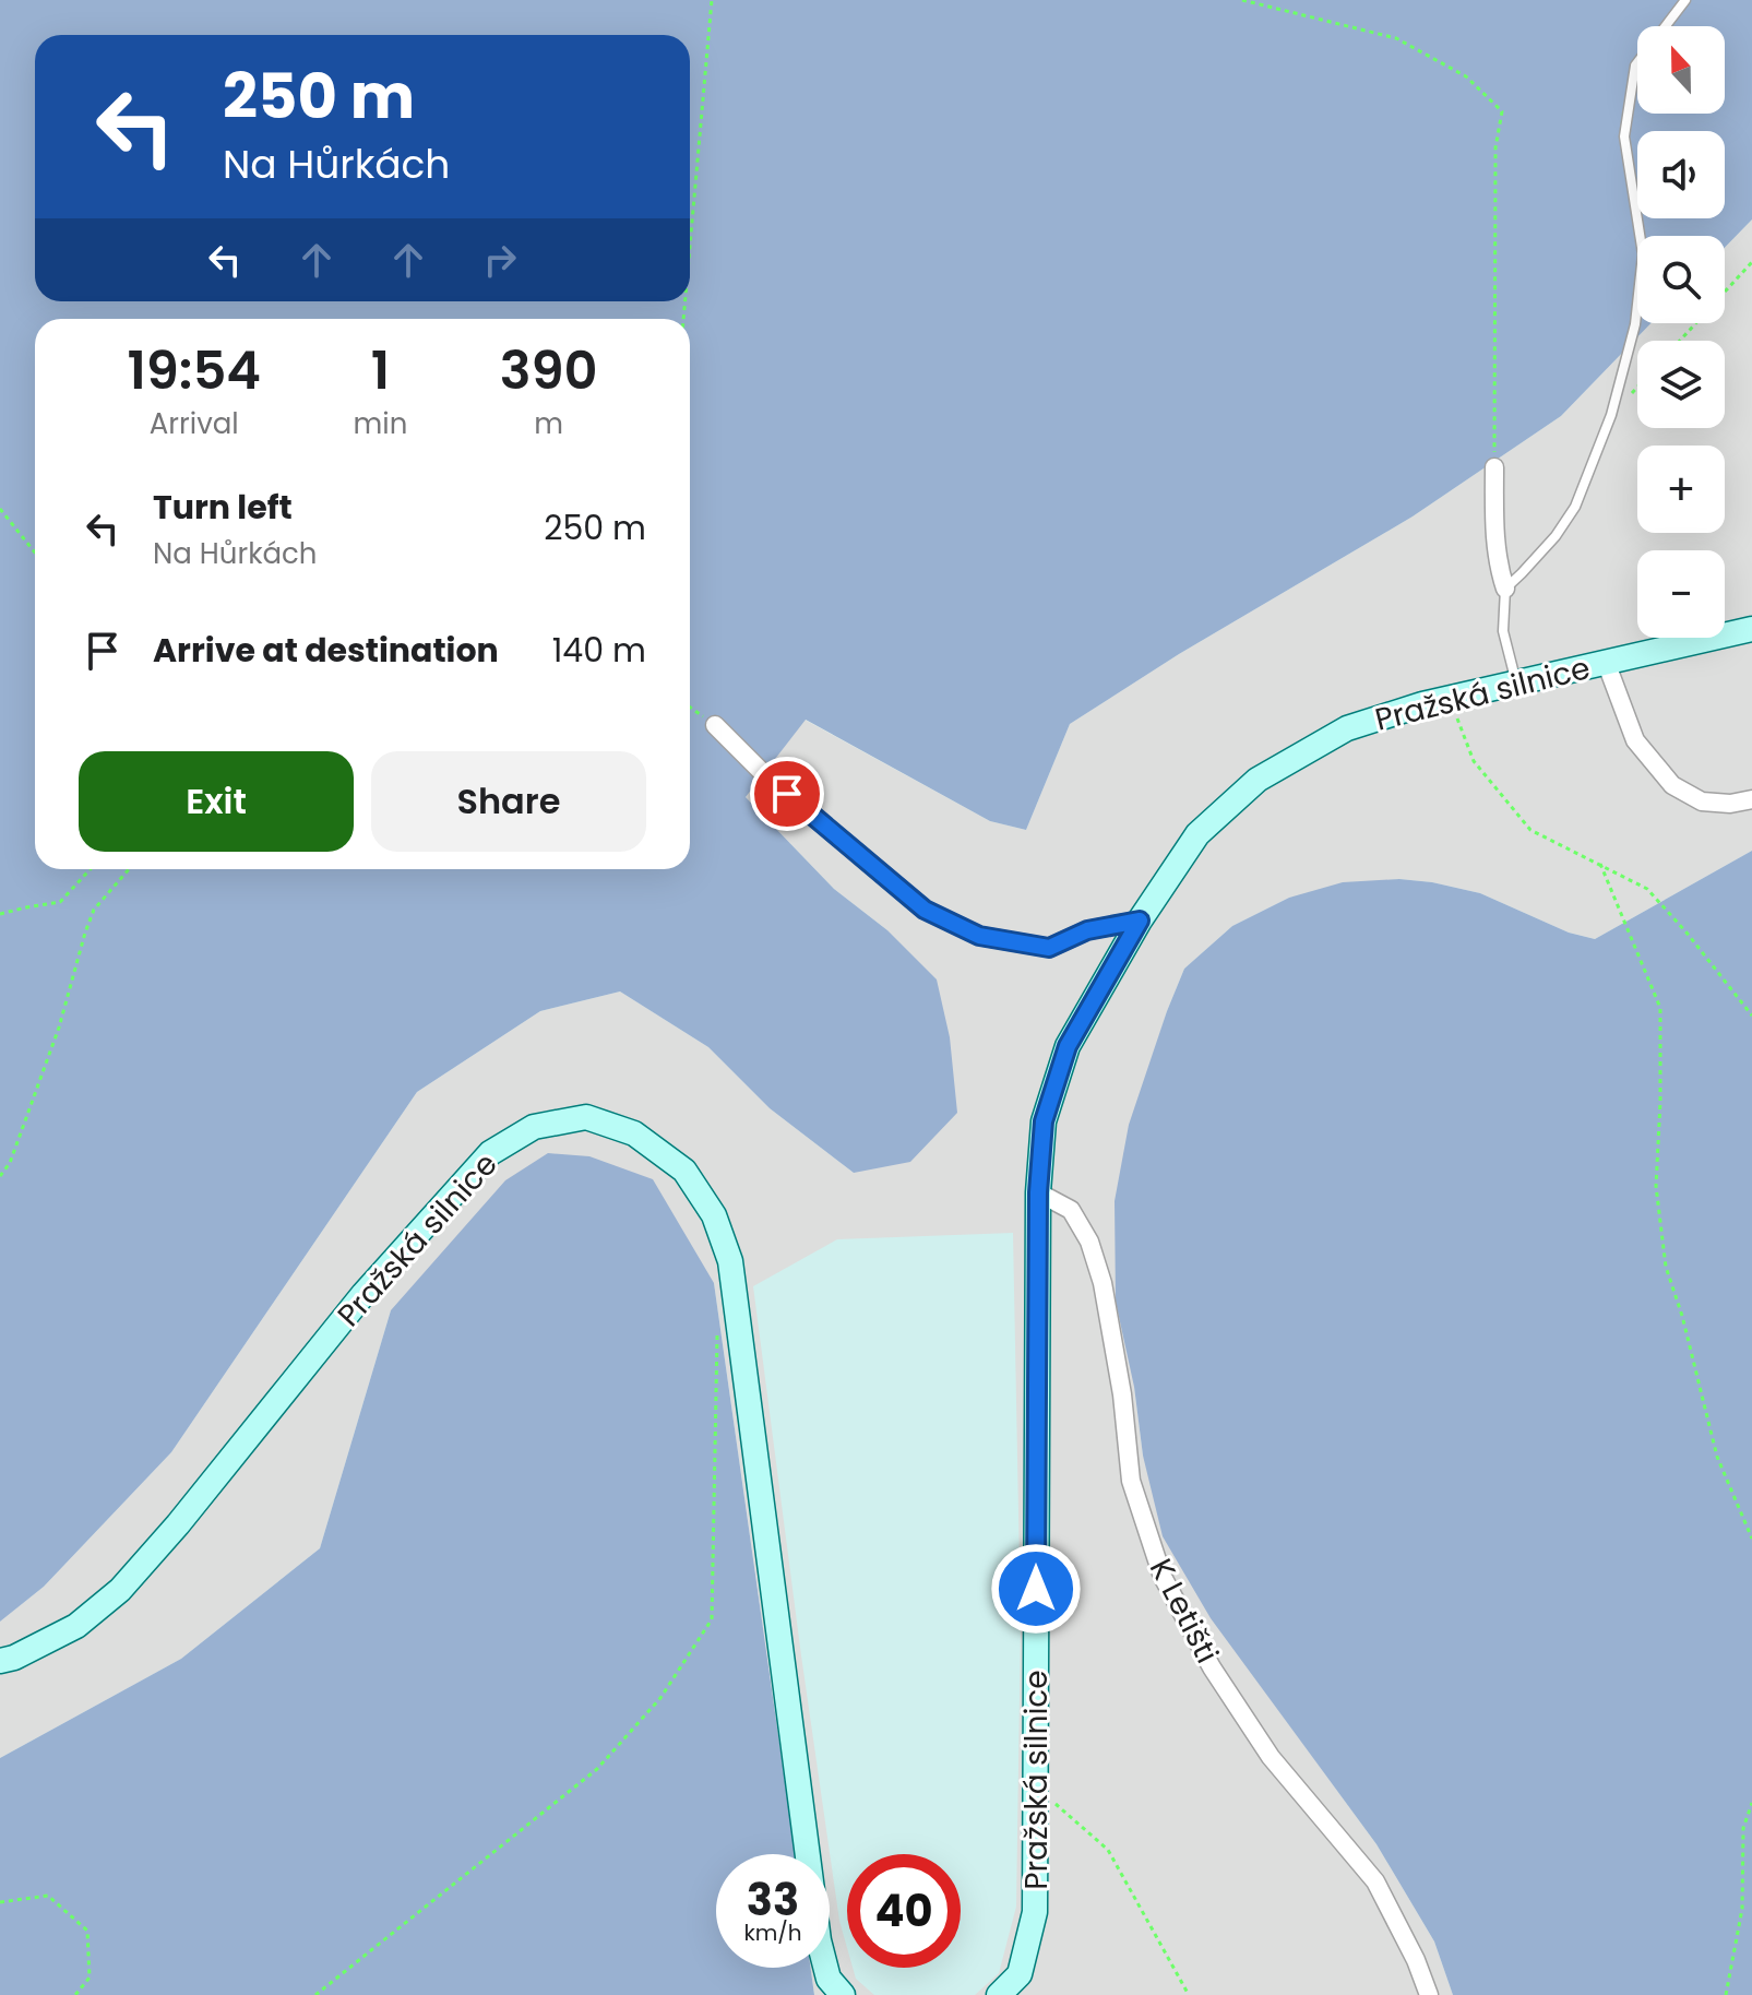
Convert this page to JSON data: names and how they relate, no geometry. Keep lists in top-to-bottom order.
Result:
{
  "streets": {
    "street": ["Pražská silnice", "K Letišti"]
  },
  "crossings": [
    ["Pražská silnice", "K Letišti"]
  ],
  "north": "top",
  "page": {
    "map_buttons": ["+", "−"],
    "turn": ["250 m", "Na Hůrkách"],
    "eta": [
      "19:54",
      "Arrival",
      "1",
      "min",
      "390",
      "m"
    ],
    "list": [
      {
        "name": "Turn left",
        "note": "Na Hůrkách",
        "value": "250 m"
      },
      {
        "name": "Arrive at destination",
        "value": "140 m"
      }
    ],
    "buttons": ["Exit", "Share"],
    "speed": "33 km/h",
    "limit": "40"
  }
}
